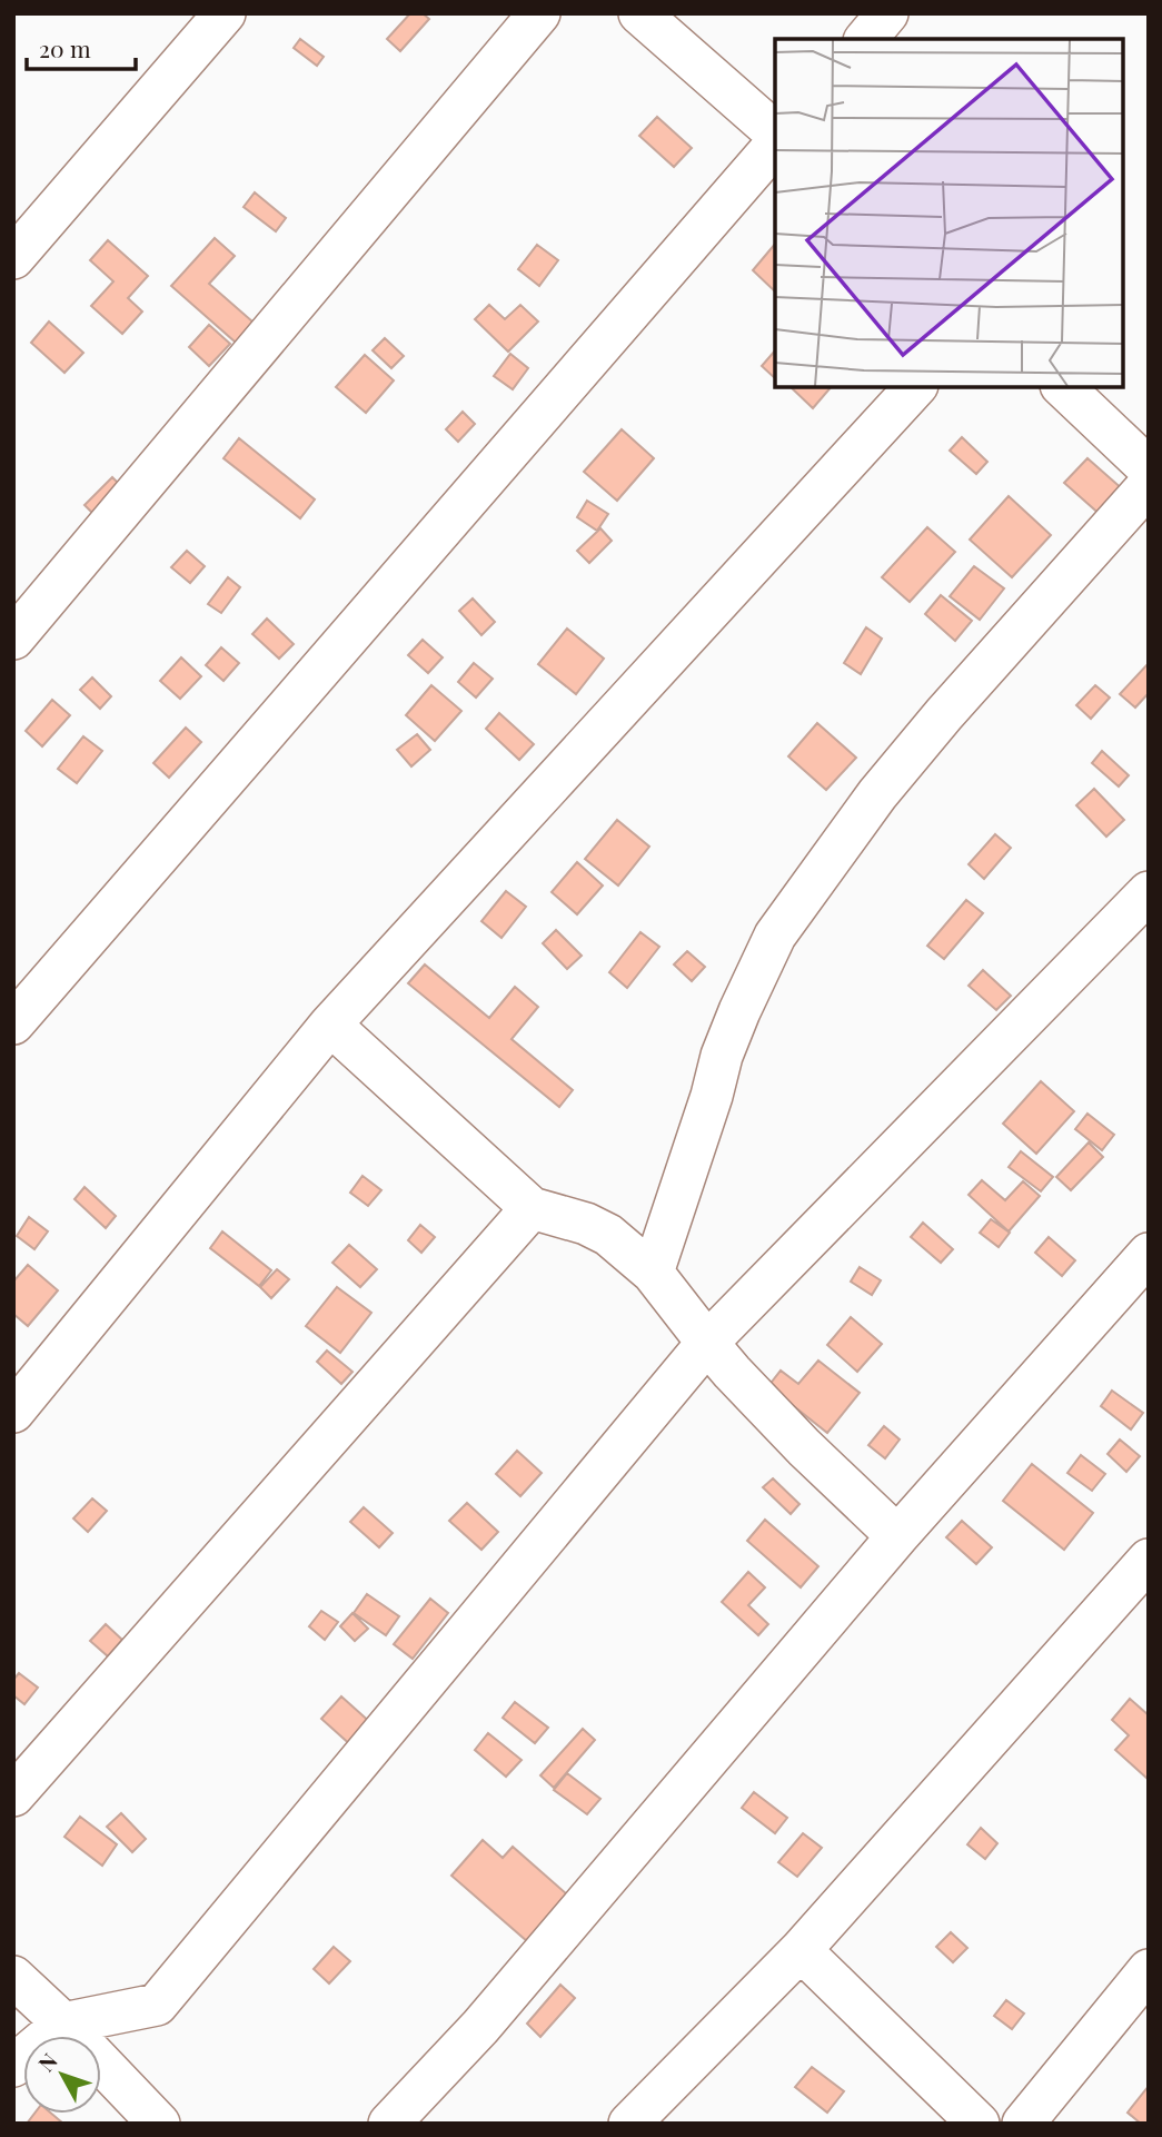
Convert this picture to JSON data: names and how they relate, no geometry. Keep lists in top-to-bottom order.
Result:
{
  "scale_bar": "20 m",
  "north": "top left"
}
